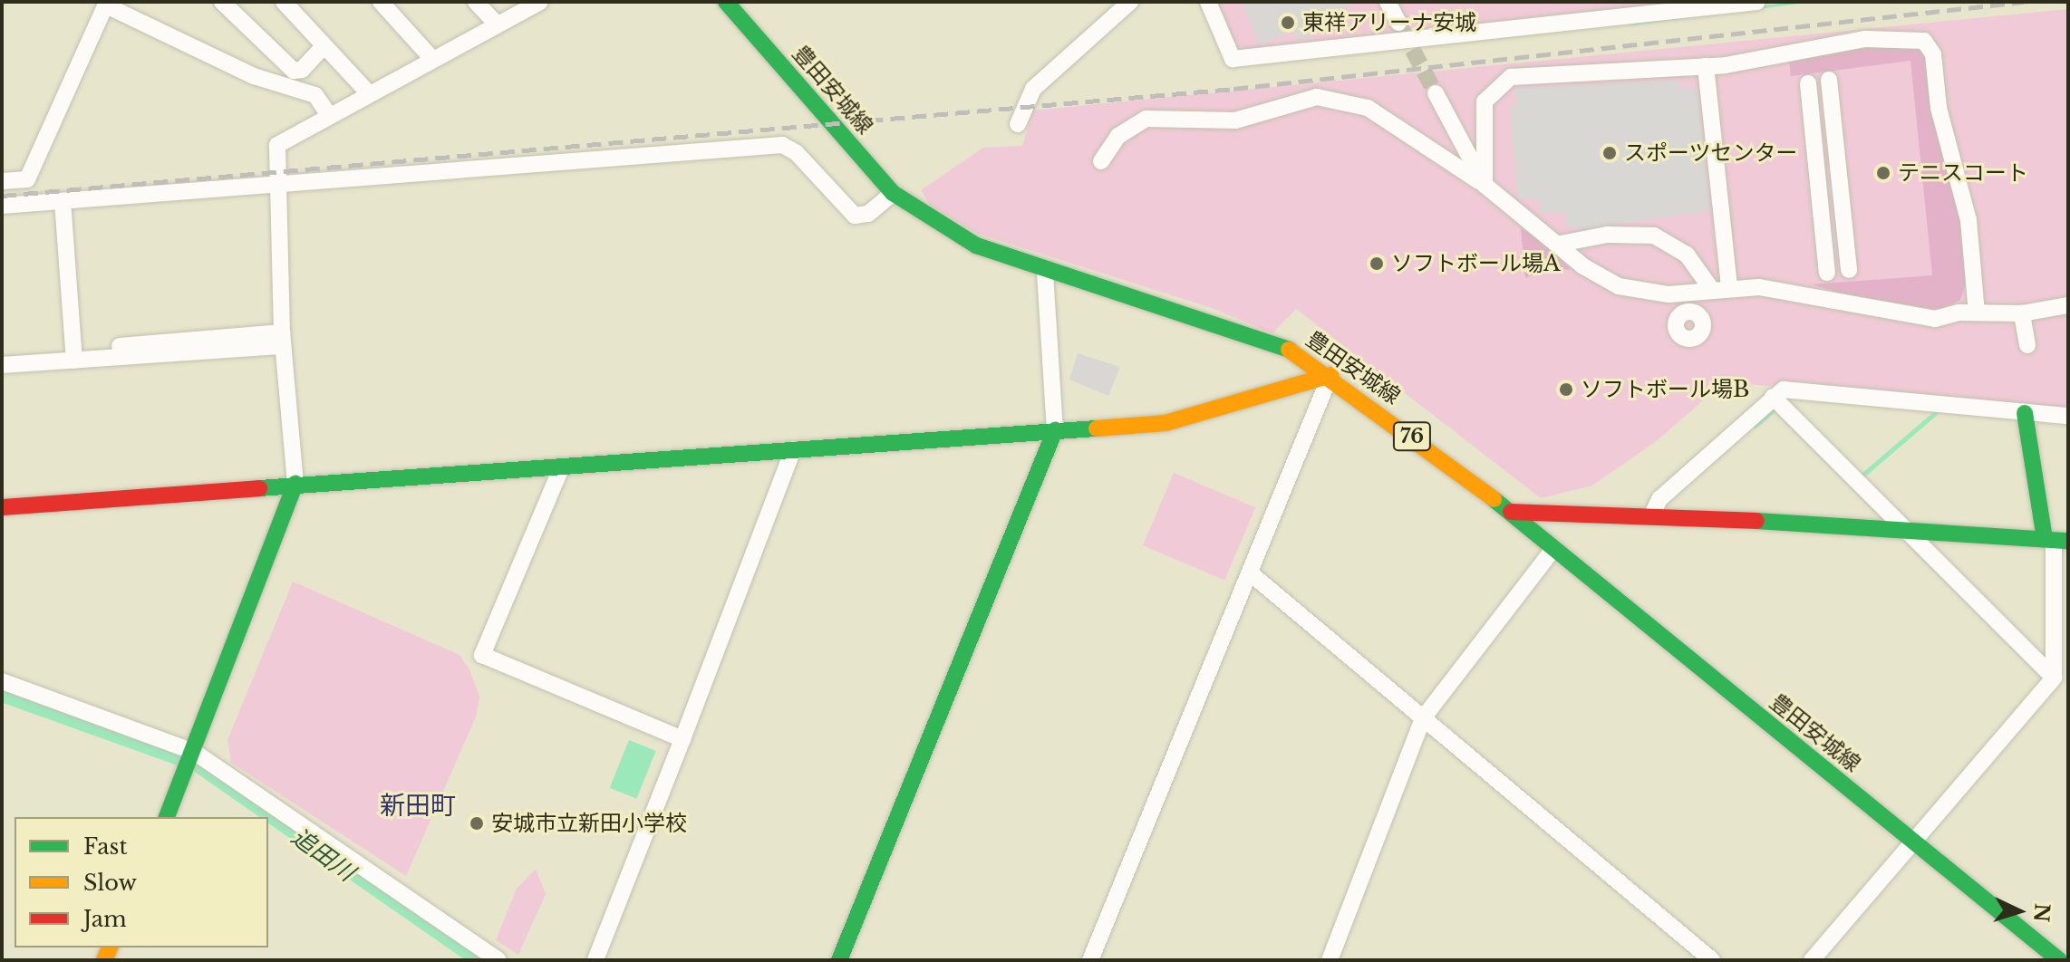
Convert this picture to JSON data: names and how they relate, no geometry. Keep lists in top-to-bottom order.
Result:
{
  "streets": {
    "street": ["豊田安城線", "76"]
  },
  "districts": ["新田町"],
  "water": ["追田川"],
  "places": [
    "東祥アリーナ安城",
    "スポーツセンター",
    "テニスコート",
    "ソフトボール場A",
    "ソフトボール場B",
    "安城市立新田小学校"
  ],
  "legend": ["Fast", "Slow", "Jam"],
  "north": "right"
}
